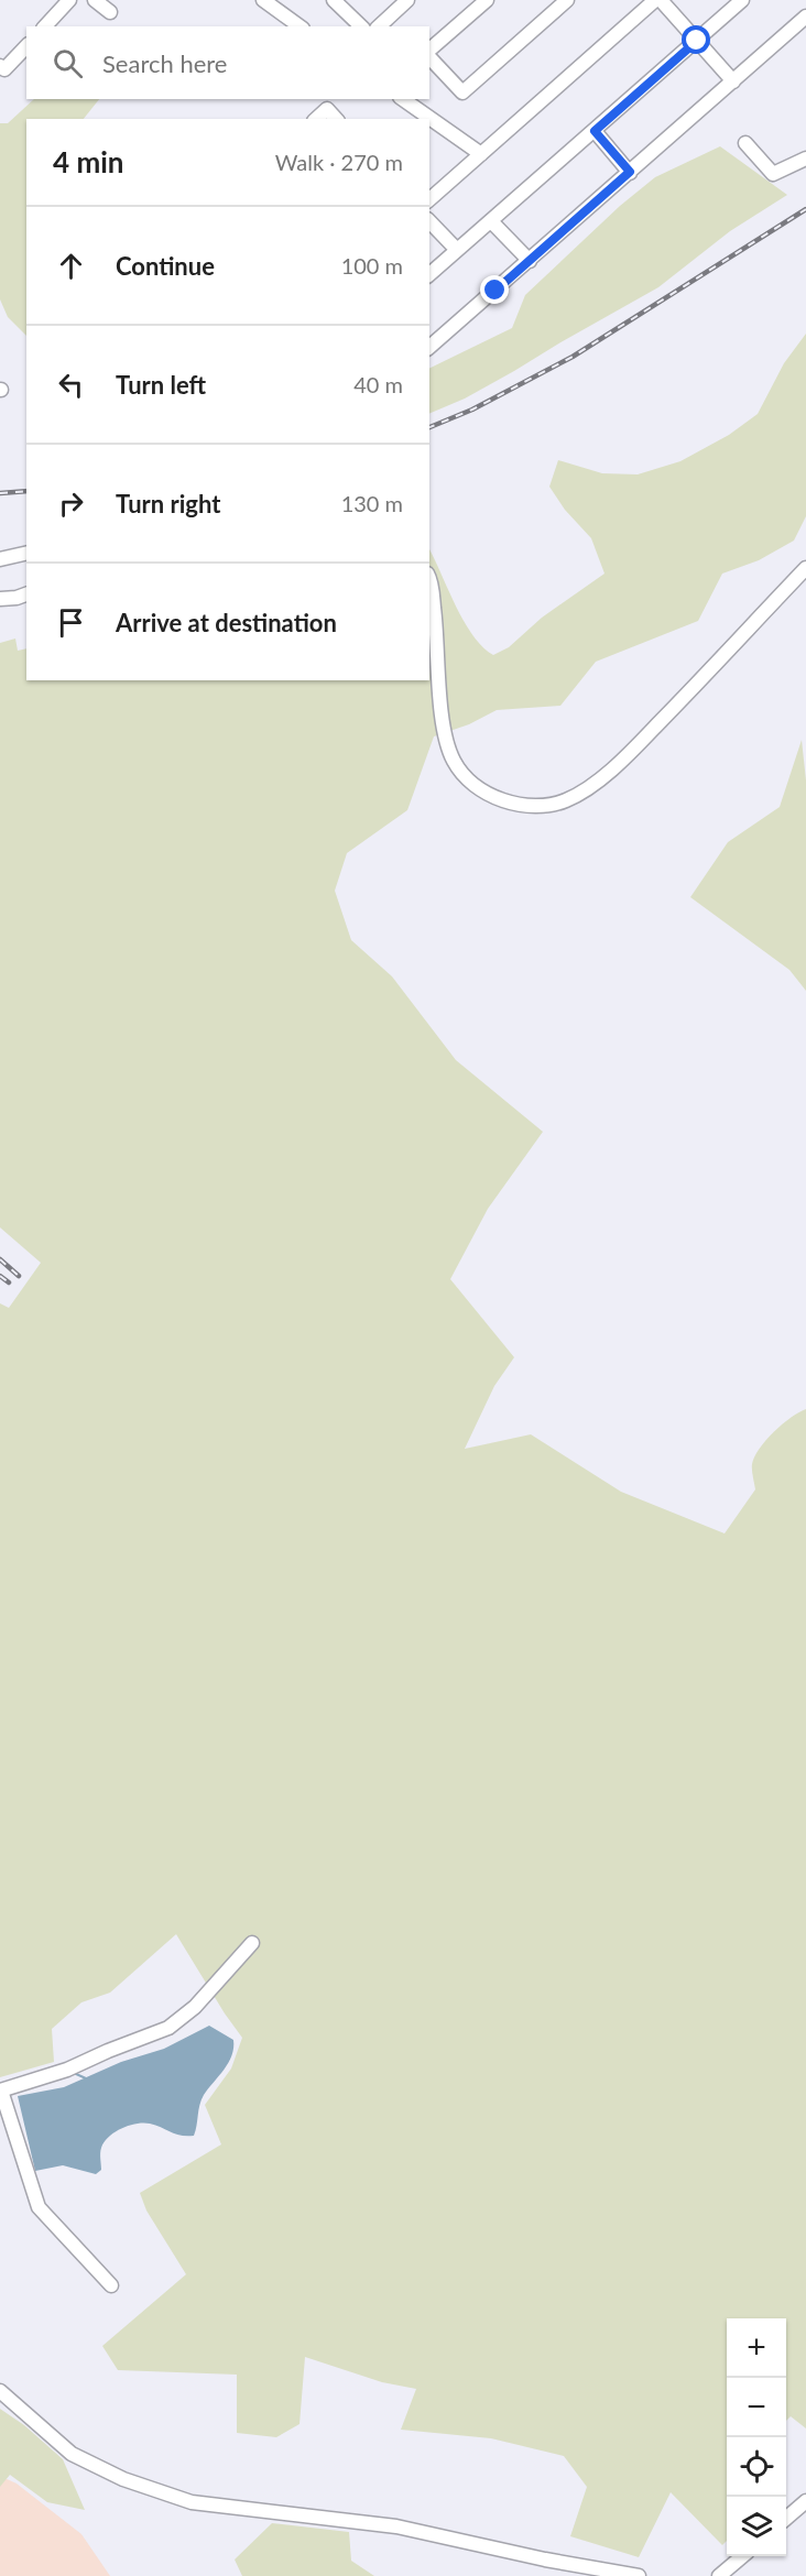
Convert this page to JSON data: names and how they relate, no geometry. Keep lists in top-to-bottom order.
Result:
{
  "page": {
    "search": "Search here",
    "heading": ["4 min", "Walk · 270 m"],
    "list": [
      ["Continue", "100 m"],
      ["Turn left", "40 m"],
      ["Turn right", "130 m"],
      "Arrive at destination"
    ],
    "map_buttons": ["+", "−"]
  }
}
